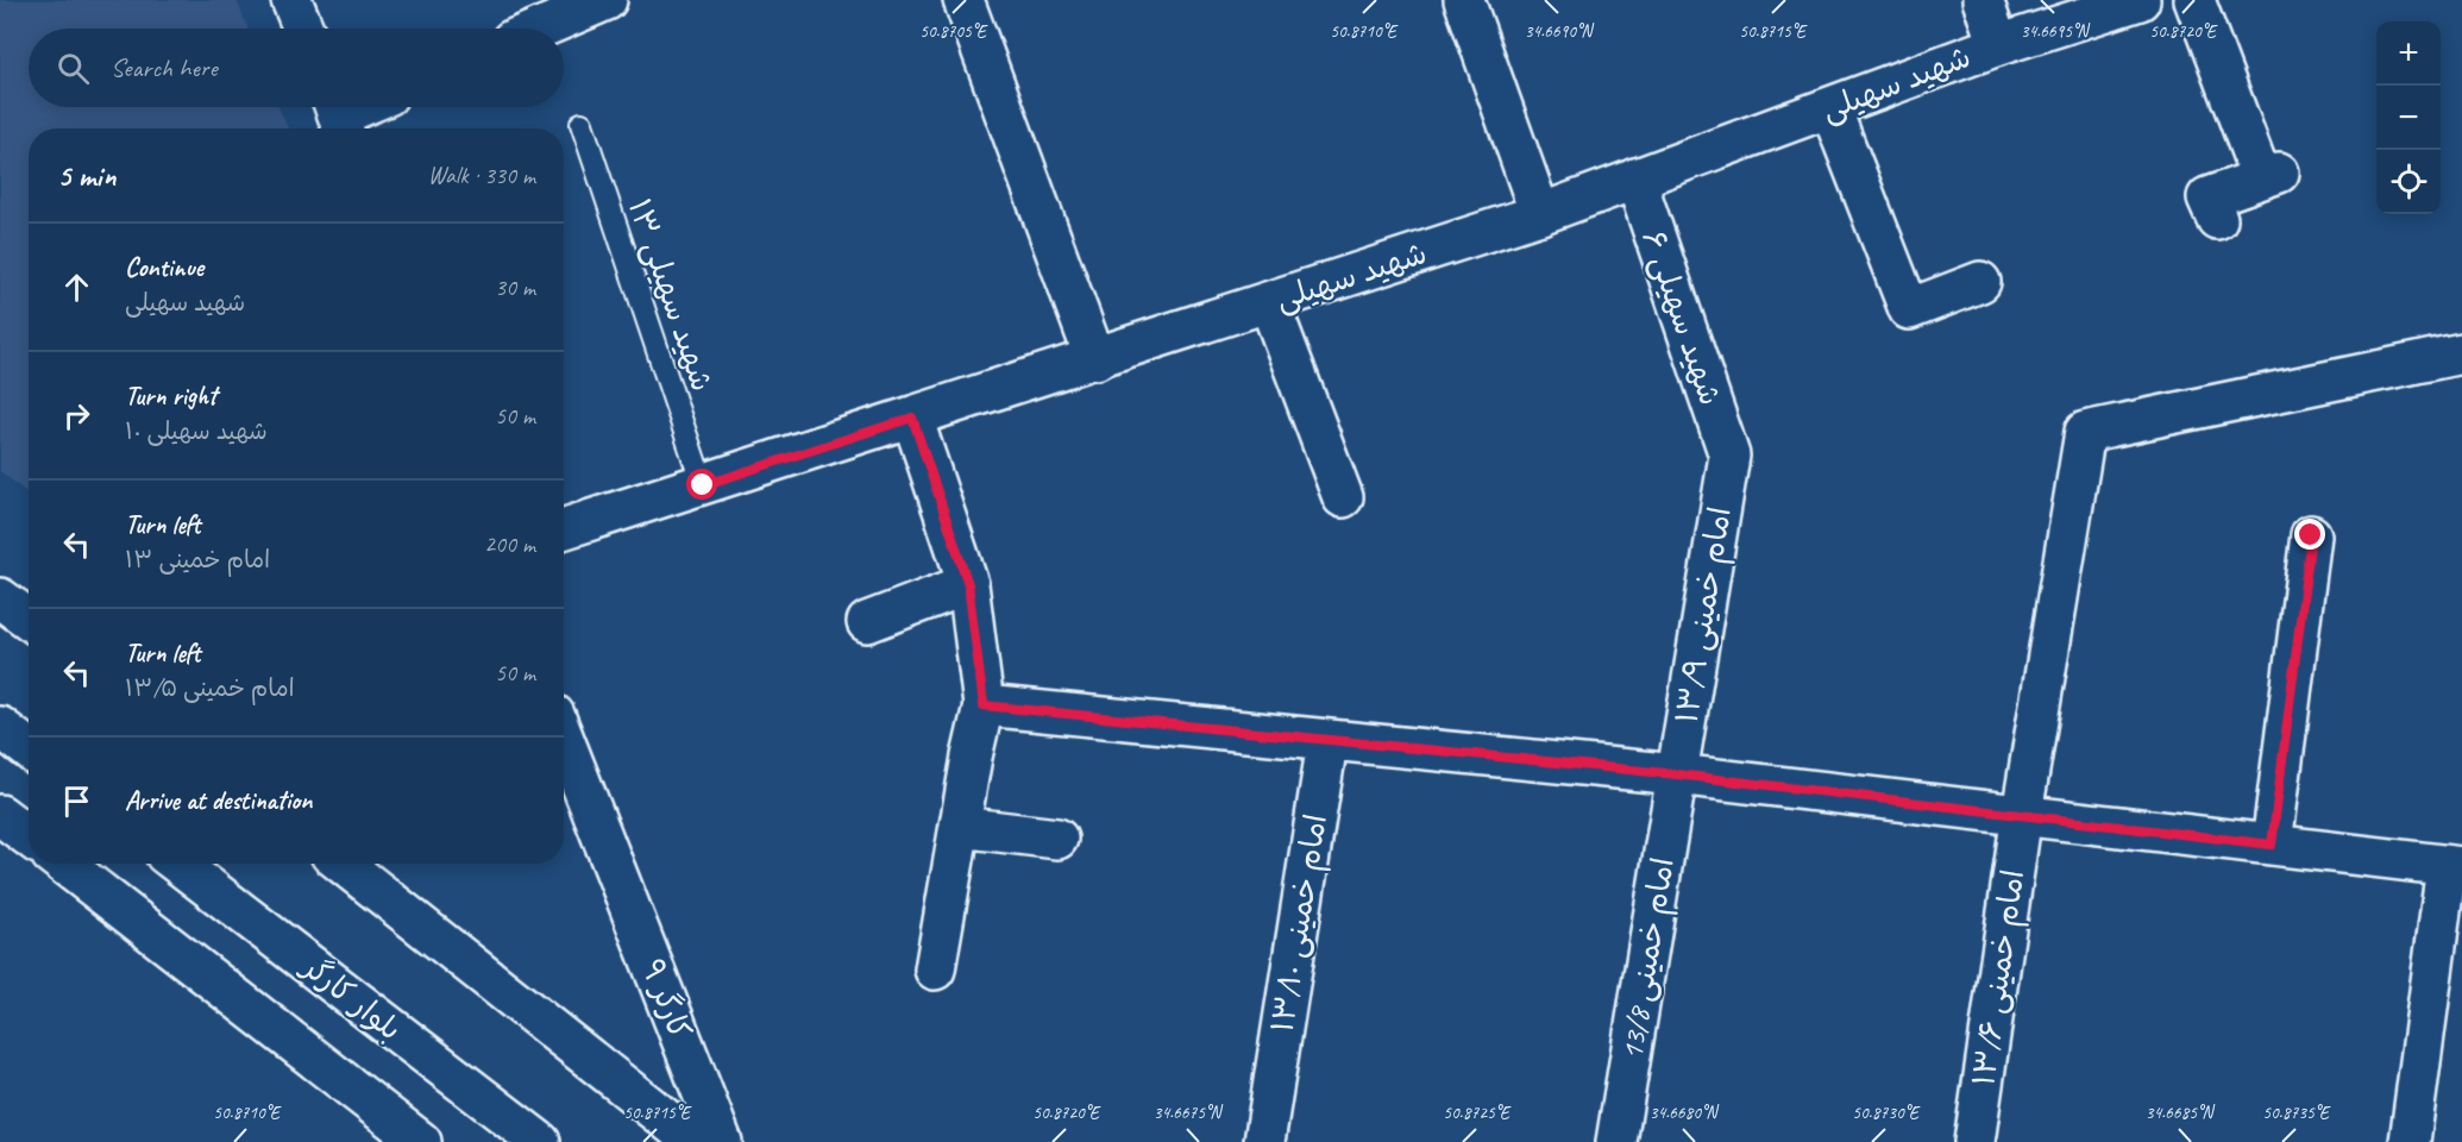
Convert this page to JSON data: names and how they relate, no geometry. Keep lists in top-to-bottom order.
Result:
{
  "streets": {
    "street": [
      "شهید سهیلی",
      "شهید سهیلی ۶",
      "امام خمینی ۱۳/۹",
      "امام خمینی ۱۳/۱۰",
      "امام خمینی 13/8",
      "امام خمینی ۱۳/۶",
      "بلوار کارگر",
      "کارگر ۹"
    ],
    "lane": ["شهید سهیلی ۱۳"]
  },
  "crossings": [
    ["شهید سهیلی", "شهید سهیلی ۱۳"],
    ["شهید سهیلی", "شهید سهیلی ۶"],
    ["شهید سهیلی ۶", "امام خمینی ۱۳/۹"],
    ["امام خمینی ۱۳/۹", "امام خمینی 13/8"]
  ],
  "page": {
    "map_buttons": ["+", "−"],
    "search": "Search here",
    "heading": ["5 min", "Walk · 330 m"],
    "list": [
      ["Continue", "شهید سهیلی", "30 m"],
      ["Turn right", "شهید سهیلی ۱۰", "50 m"],
      ["Turn left", "امام خمینی ۱۳", "200 m"],
      ["Turn left", "امام خمینی ۱۳/۵", "50 m"],
      "Arrive at destination"
    ]
  },
  "coordinates": [
    "50.8705°E",
    "50.8710°E",
    "34.6690°N",
    "50.8715°E",
    "34.6695°N",
    "50.8720°E",
    "50.8725°E",
    "50.8730°E",
    "50.8735°E",
    "34.6675°N",
    "34.6680°N",
    "34.6685°N"
  ]
}
